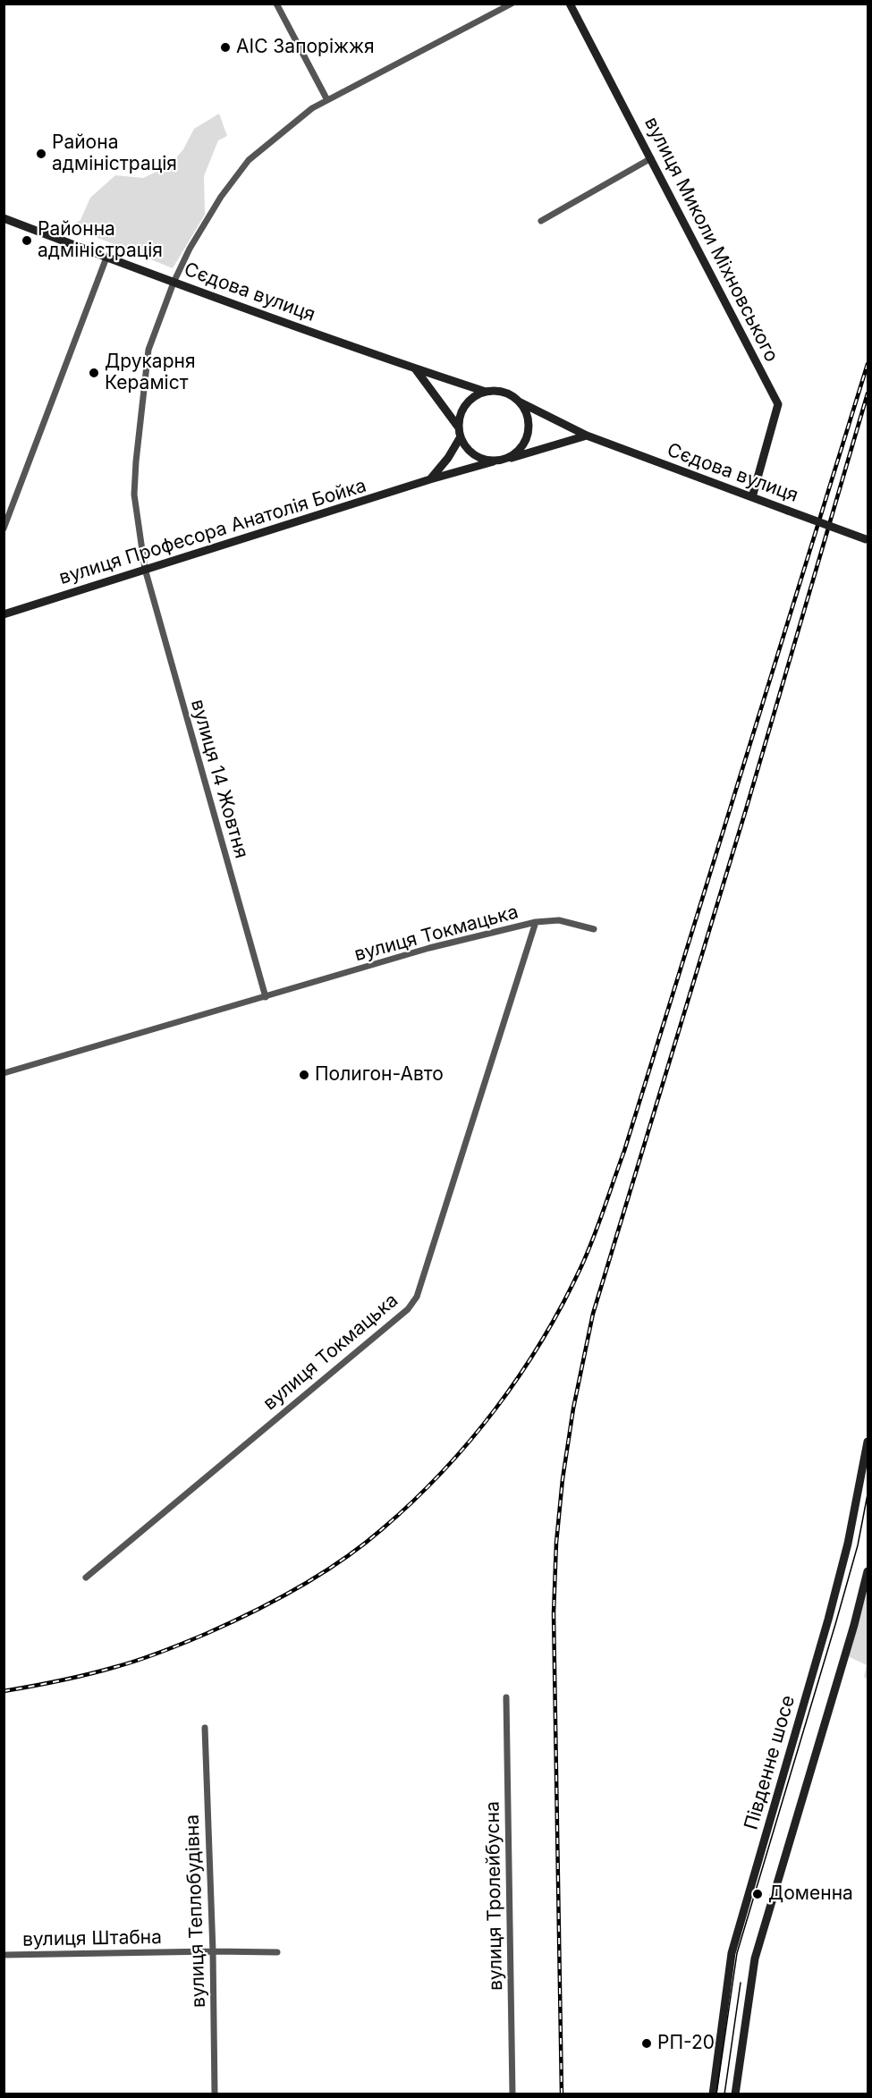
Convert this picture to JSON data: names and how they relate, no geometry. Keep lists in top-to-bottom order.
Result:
{
  "streets": {
    "main road": [
      "вулиця Миколи Міхновського",
      "Сєдова вулиця",
      "вулиця Професора Анатолія Бойка",
      "Південне шосе"
    ],
    "street": [
      "вулиця 14 Жовтня",
      "вулиця Токмацька",
      "вулиця Тролейбусна",
      "вулиця Теплобудівна",
      "вулиця Штабна"
    ]
  },
  "crossings": [
    ["вулиця Миколи Міхновського", "Сєдова вулиця"],
    ["Сєдова вулиця", "вулиця Професора Анатолія Бойка"],
    ["Сєдова вулиця", "вулиця 14 Жовтня"],
    ["вулиця Професора Анатолія Бойка", "вулиця 14 Жовтня"],
    ["вулиця 14 Жовтня", "вулиця Токмацька"],
    ["вулиця Теплобудівна", "вулиця Штабна"]
  ],
  "places": [
    "АІС Запоріжжя",
    "Района адміністрація",
    "Районна адміністрація",
    "Друкарня Кераміст",
    "Полигон-Авто",
    "Доменна",
    "РП-20"
  ]
}
